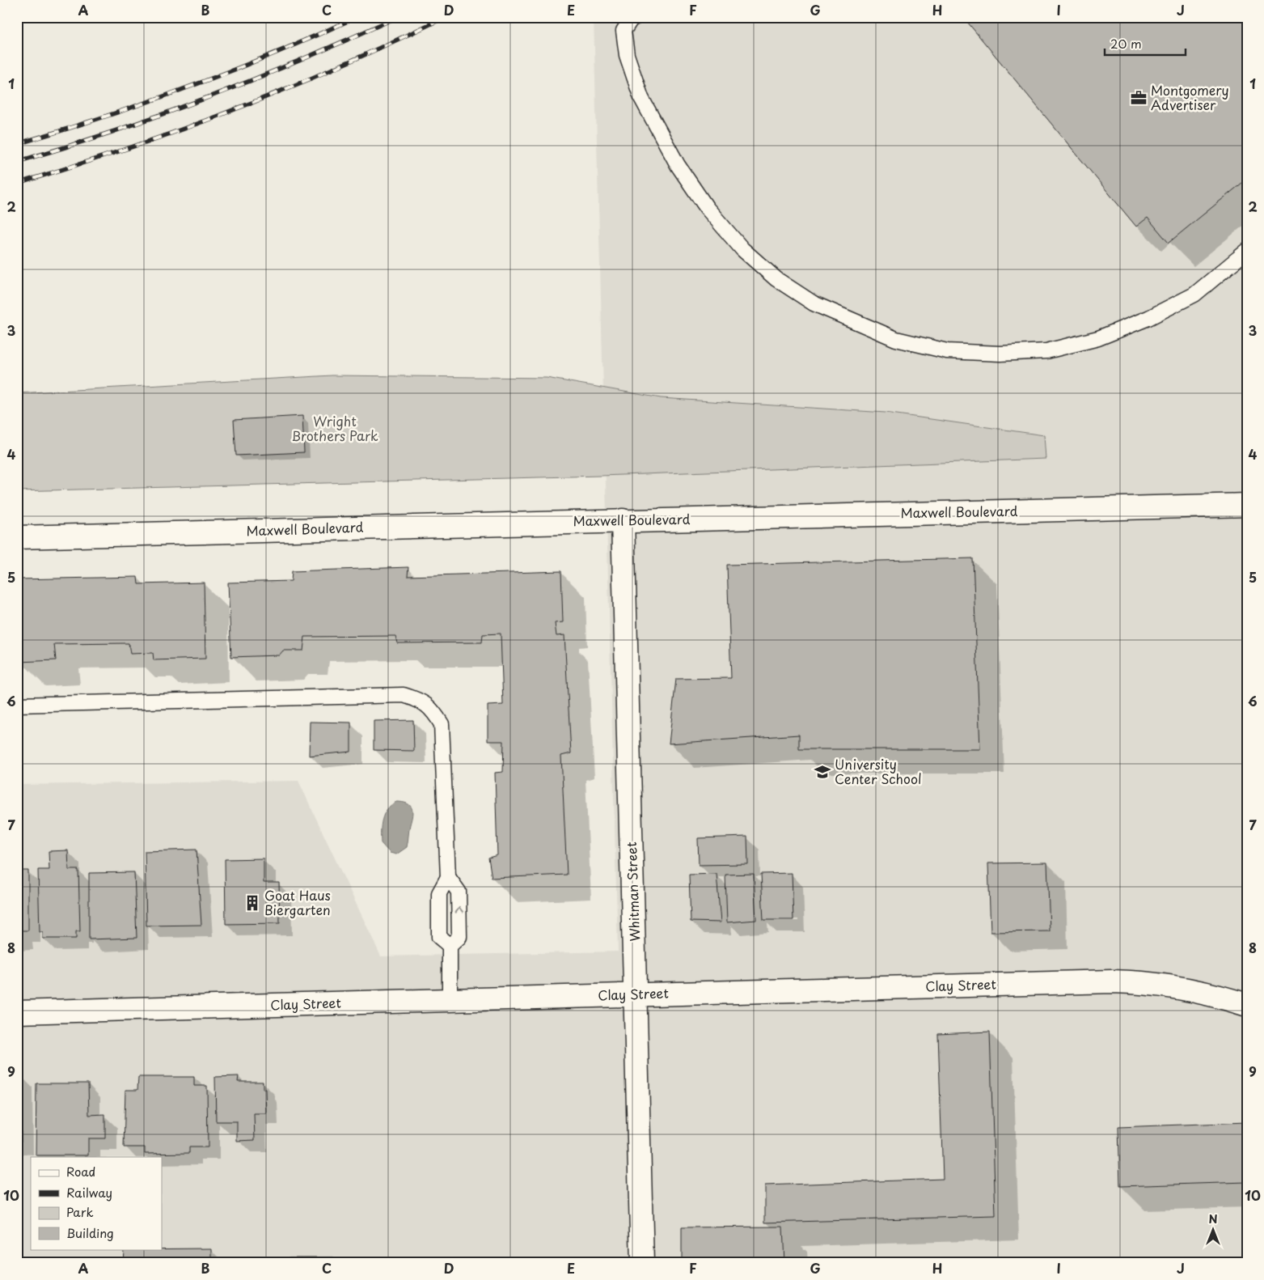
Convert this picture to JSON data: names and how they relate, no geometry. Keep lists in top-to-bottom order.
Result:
{
  "streets": {
    "main road": ["Maxwell Boulevard", "Whitman Street", "Clay Street"]
  },
  "crossings": [
    ["Maxwell Boulevard", "Whitman Street"],
    ["Whitman Street", "Clay Street"]
  ],
  "parks": ["Wright Brothers Park"],
  "places": {
    "office": ["Montgomery Advertiser"],
    "school or university": ["University Center School"],
    "building": ["Goat Haus Biergarten"]
  },
  "legend": [
    "Road",
    "Railway",
    "Park",
    "Building"
  ],
  "scale_bar": "20 m",
  "north": "top",
  "grid": {
    "columns": [
      "A",
      "B",
      "C",
      "D",
      "E",
      "F",
      "G",
      "H",
      "I",
      "J"
    ],
    "rows": [
      "1",
      "2",
      "3",
      "4",
      "5",
      "6",
      "7",
      "8",
      "9",
      "10"
    ]
  }
}
